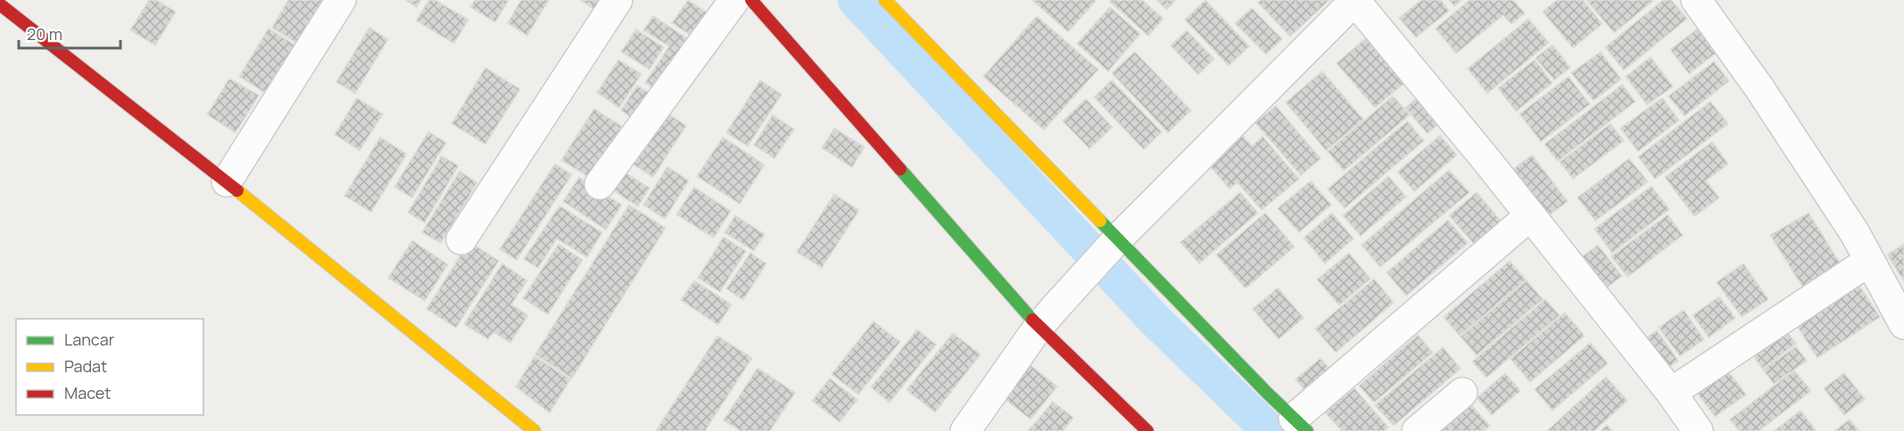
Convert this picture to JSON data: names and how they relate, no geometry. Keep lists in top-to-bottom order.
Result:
{
  "legend": ["Lancar", "Padat", "Macet"],
  "scale_bar": "20 m"
}
